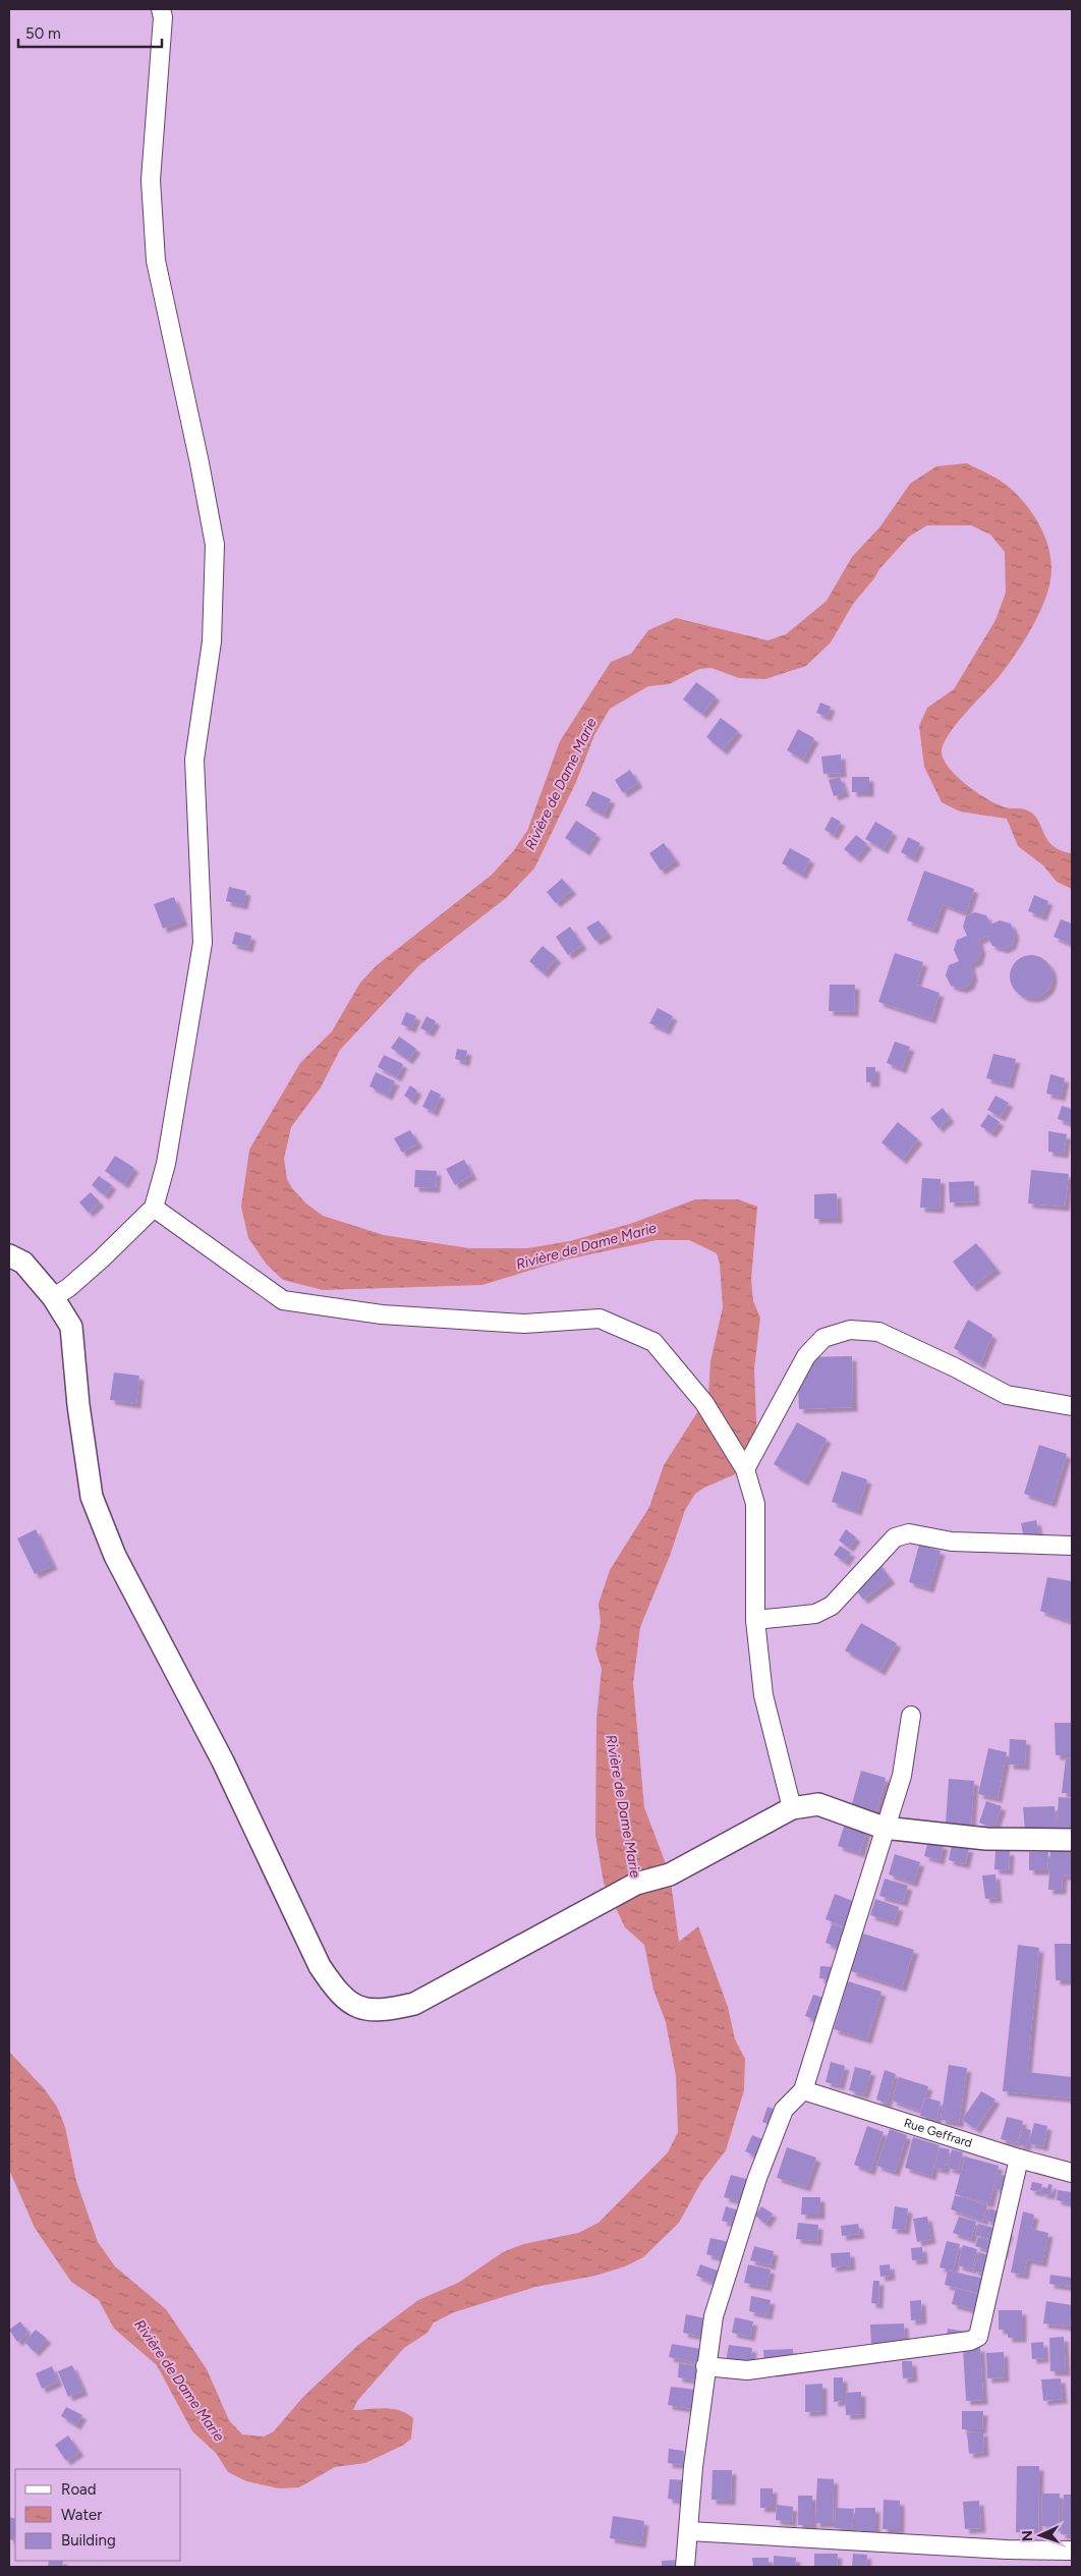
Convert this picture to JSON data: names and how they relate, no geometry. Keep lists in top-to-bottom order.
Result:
{
  "streets": {
    "street": ["Rue Geffrard"]
  },
  "water": ["Rivière de Dame Marie"],
  "legend": ["Road", "Water", "Building"],
  "scale_bar": "50 m",
  "north": "left"
}
